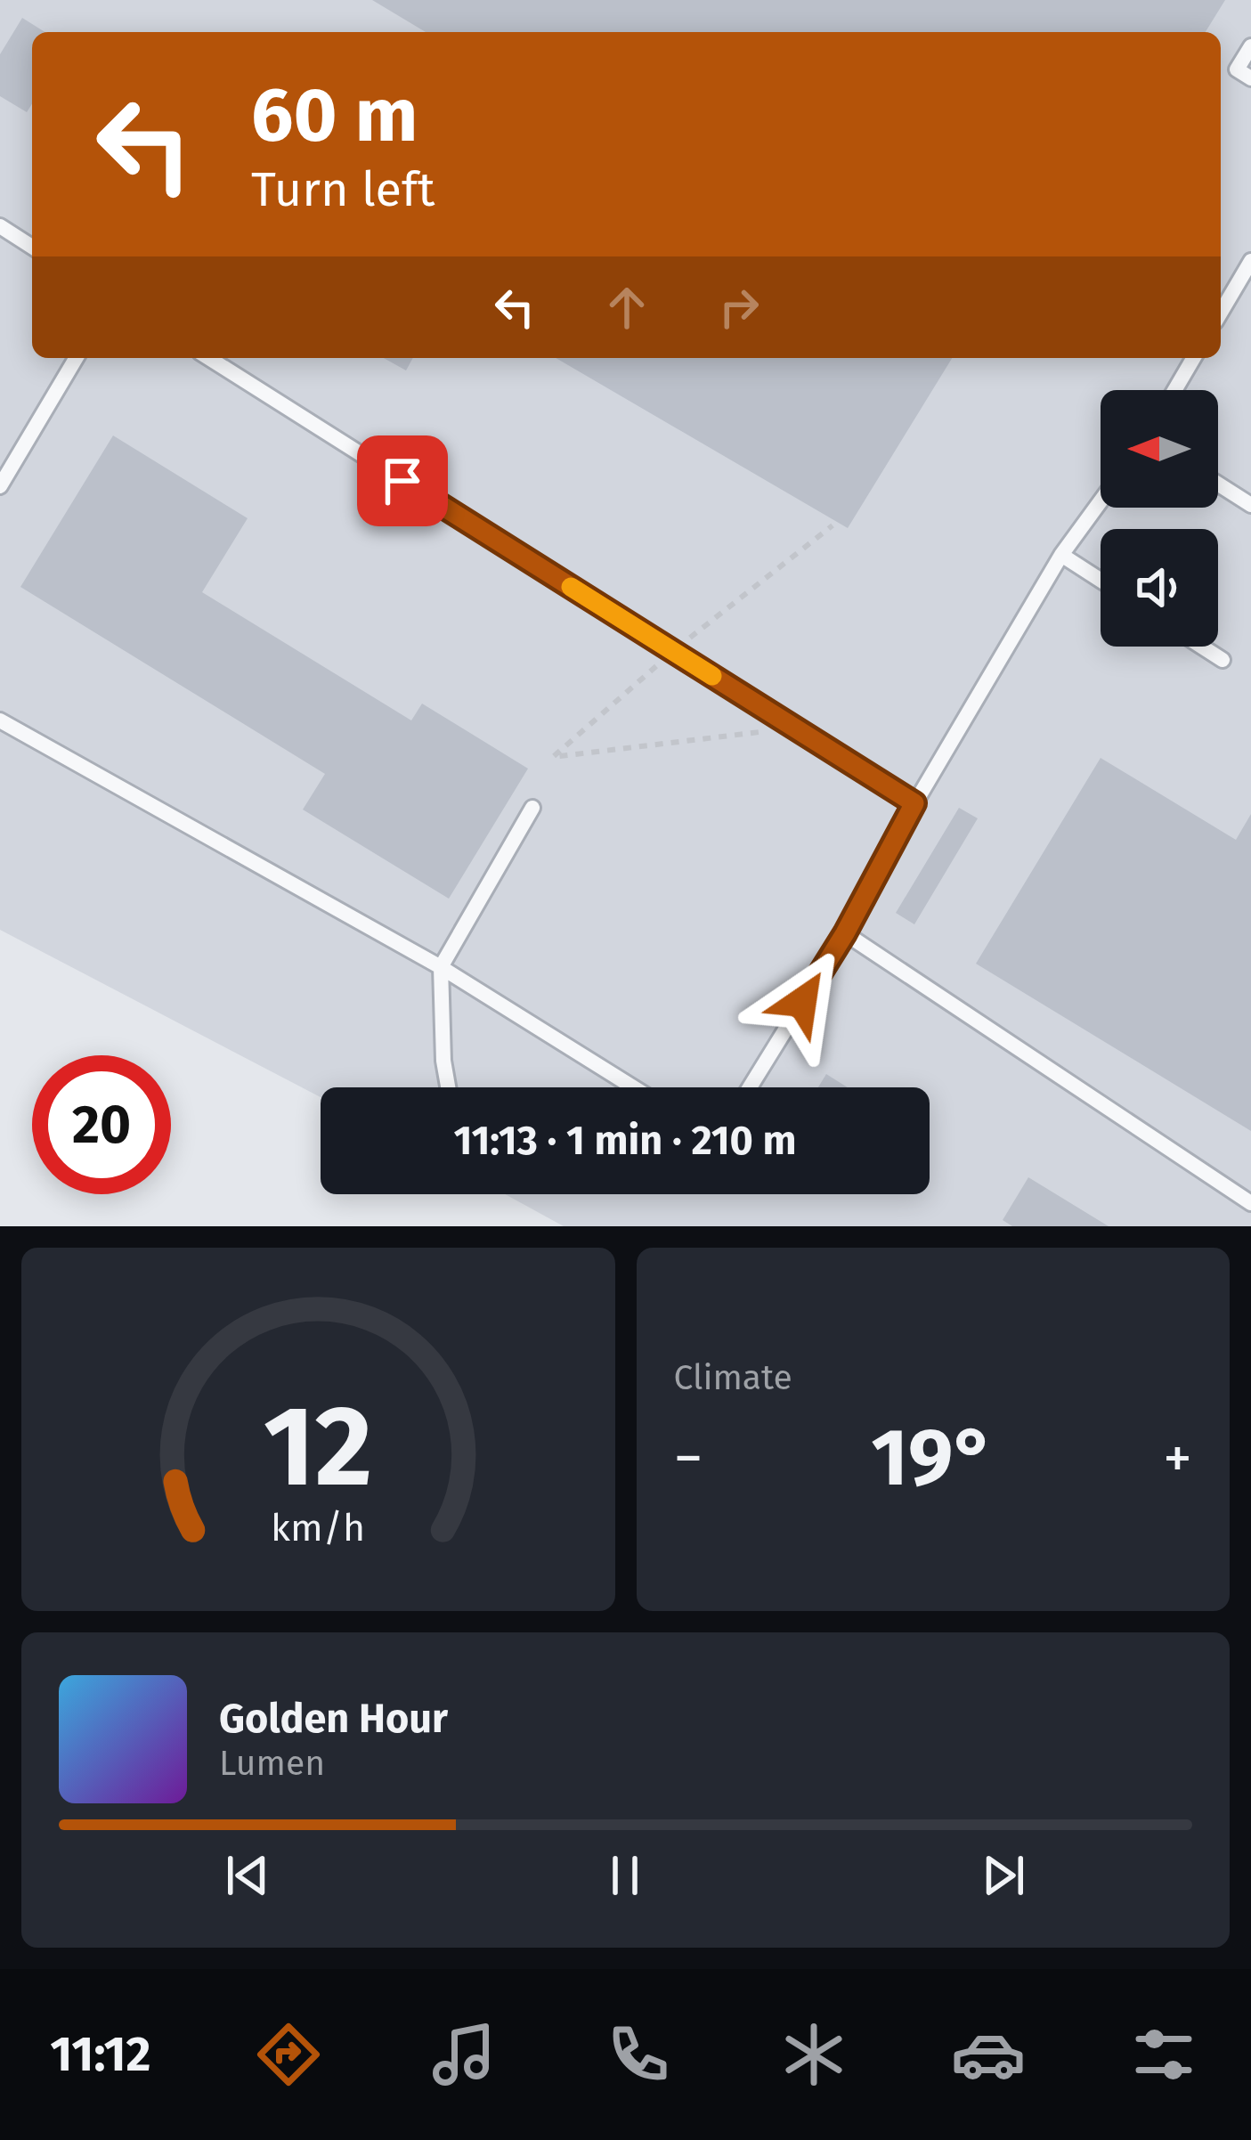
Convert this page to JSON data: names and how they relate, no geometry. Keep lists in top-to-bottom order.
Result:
{
  "north": "left",
  "page": {
    "turn": ["60 m", "Turn left"],
    "limit": "20",
    "trip": "11:13 · 1 min · 210 m",
    "tile": "Climate",
    "heat": ["−", "19°", "+"],
    "song": ["Golden Hour", "Lumen"],
    "tabs": "11:12",
    "gauge": ["12", "km/h"]
  }
}
